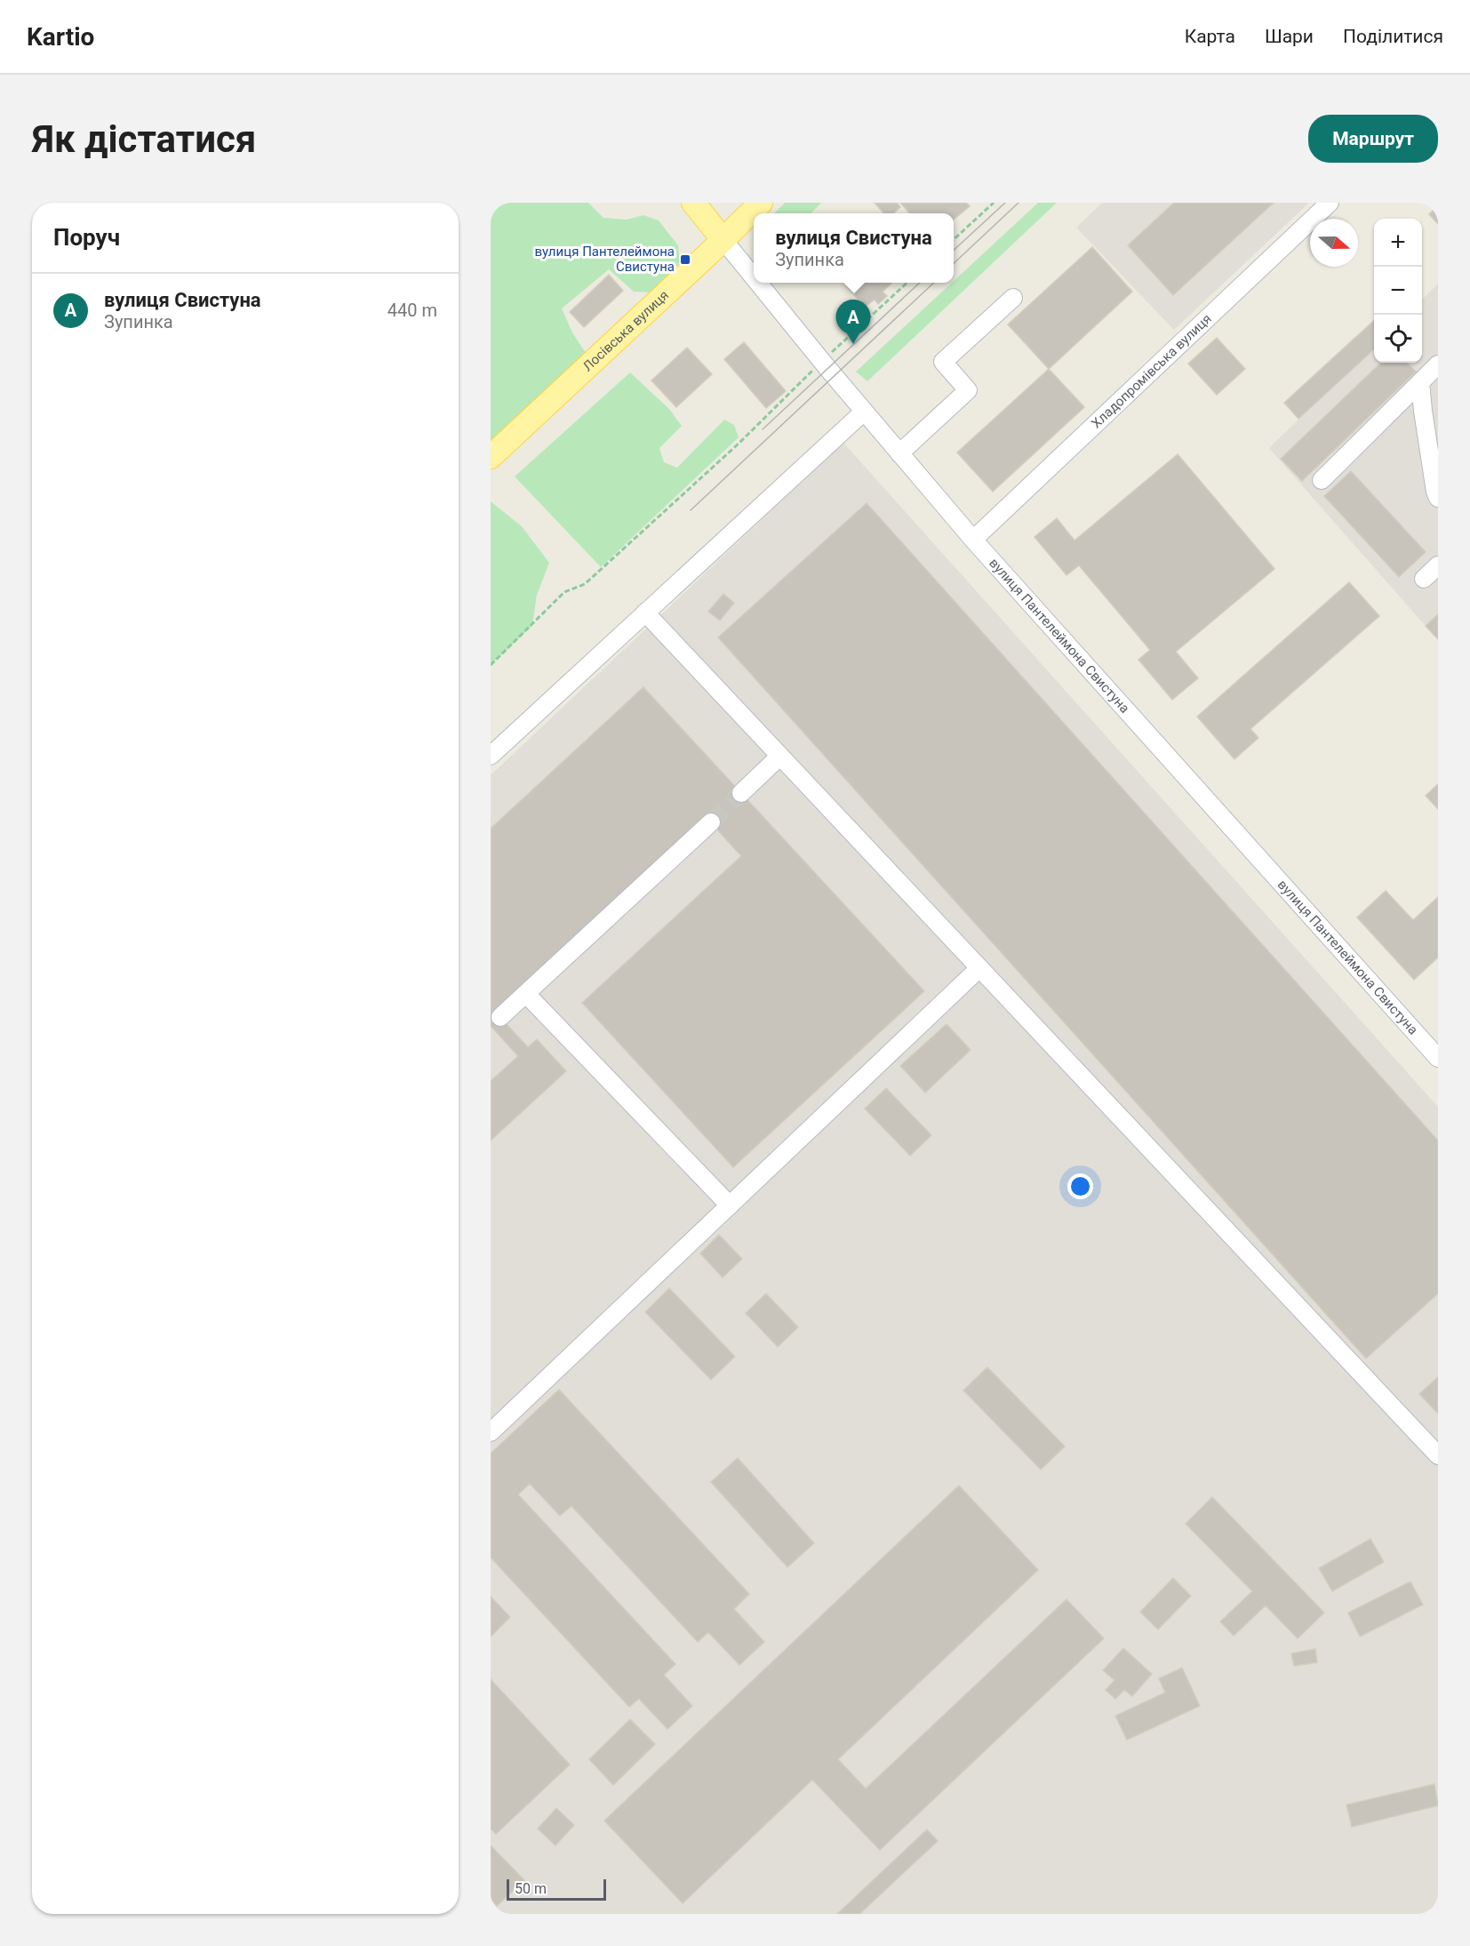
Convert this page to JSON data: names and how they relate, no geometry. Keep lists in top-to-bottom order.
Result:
{
  "streets": {
    "main road": ["Лосівська вулиця", "вулиця Пантелеймона Свистуна"],
    "street": ["Хладопромівська вулиця"]
  },
  "crossings": [
    ["Лосівська вулиця", "вулиця Пантелеймона Свистуна"],
    ["Хладопромівська вулиця", "вулиця Пантелеймона Свистуна"]
  ],
  "places": {
    "transit": ["вулиця Пантелеймона Свистуна"]
  },
  "scale_bar": "50 m",
  "north": "right",
  "page": {
    "header": "Kartio",
    "nav": ["Карта", "Шари", "Поділитися"],
    "buttons": "Маршрут",
    "title": "Як дістатися",
    "heading": "Поруч",
    "popup": ["вулиця Свистуна", "Зупинка"],
    "map_buttons": ["+", "−"],
    "list": [
      {
        "mark": "A",
        "name": "вулиця Свистуна",
        "note": "Зупинка",
        "value": "440 m"
      }
    ],
    "pins": "A",
    "scale": "50 m"
  }
}
